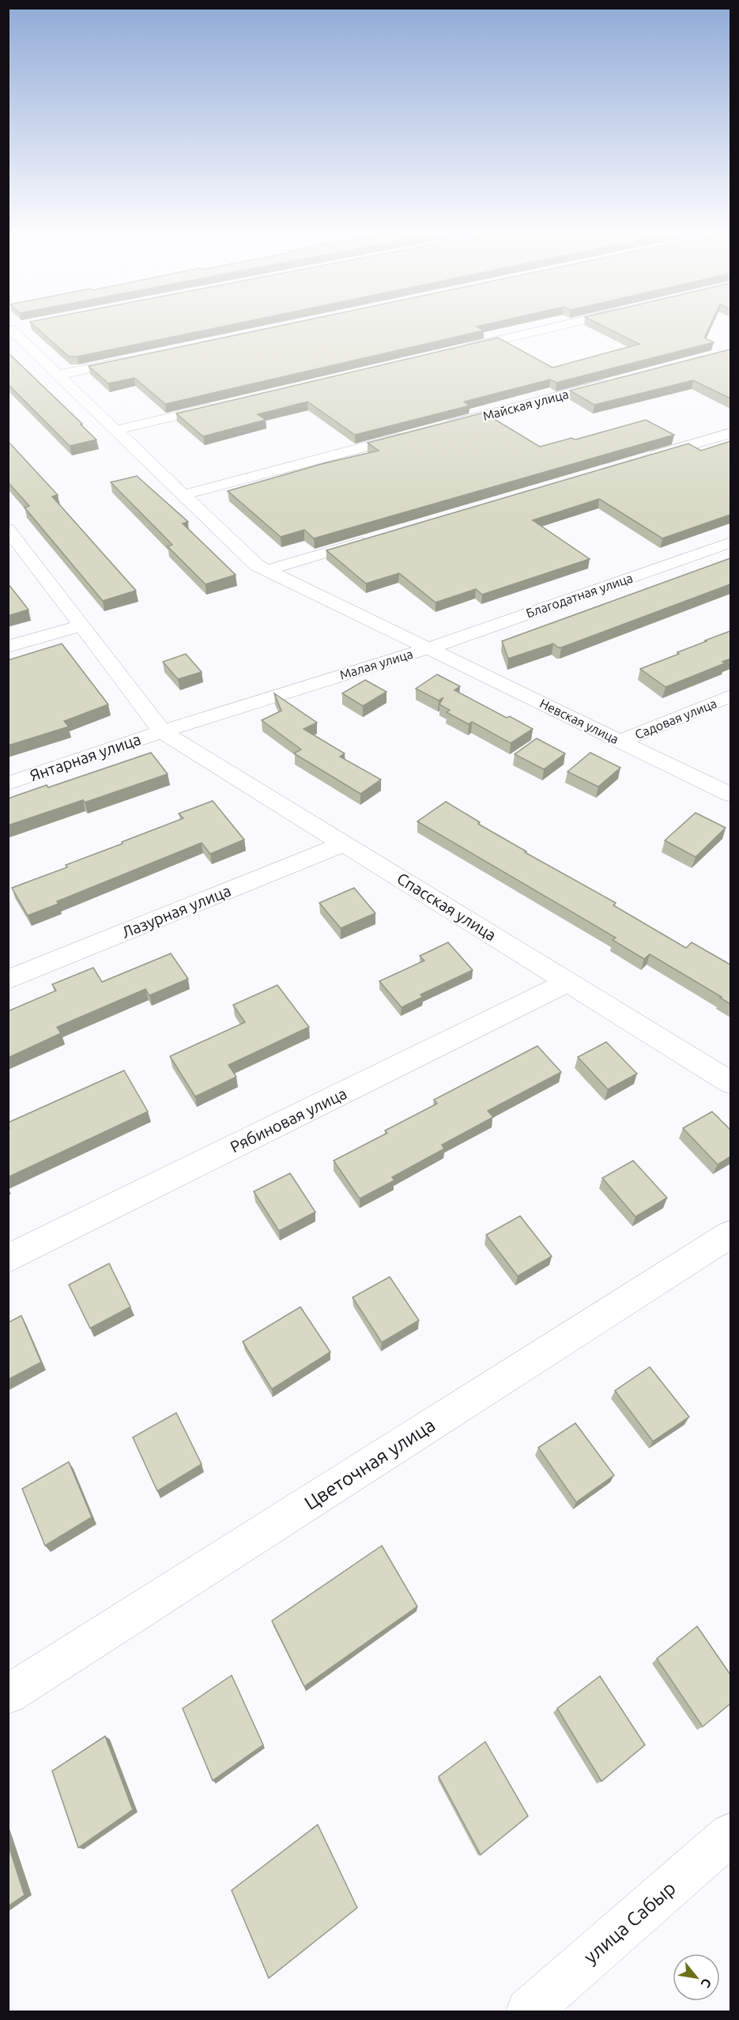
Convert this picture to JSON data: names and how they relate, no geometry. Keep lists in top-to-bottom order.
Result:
{
  "streets": {
    "street": [
      "Майская улица",
      "Благодатная улица",
      "Малая улица",
      "Садовая улица",
      "Невская улица",
      "Янтарная улица",
      "Спасская улица",
      "Лазурная улица",
      "Рябиновая улица",
      "Цветочная улица",
      "улица Сабыр"
    ]
  },
  "crossings": [
    ["Благодатная улица", "Малая улица"],
    ["Благодатная улица", "Невская улица"],
    ["Малая улица", "Невская улица"],
    ["Малая улица", "Янтарная улица"],
    ["Малая улица", "Спасская улица"],
    ["Садовая улица", "Невская улица"],
    ["Янтарная улица", "Спасская улица"],
    ["Спасская улица", "Лазурная улица"],
    ["Спасская улица", "Рябиновая улица"]
  ],
  "north": "bottom right"
}
